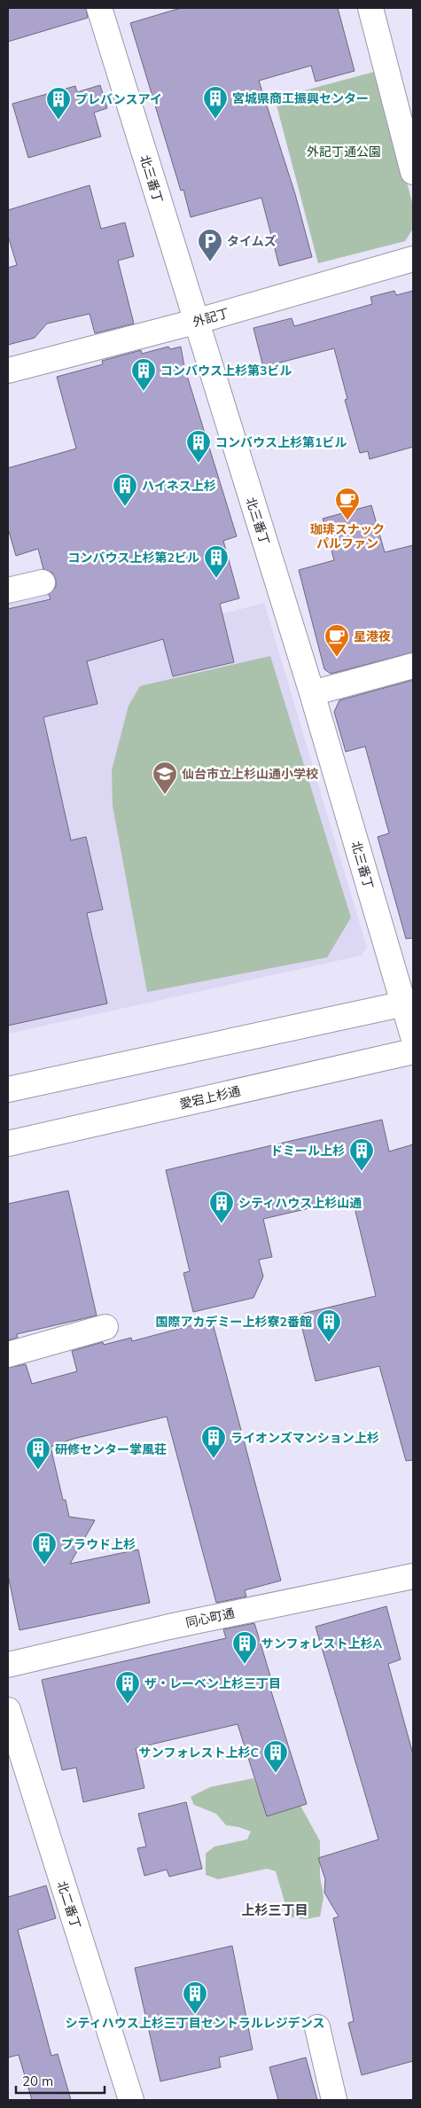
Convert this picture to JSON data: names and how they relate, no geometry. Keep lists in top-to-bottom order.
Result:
{
  "streets": {
    "street": [
      "北三番丁",
      "外記丁",
      "愛宕上杉通",
      "同心町通",
      "北二番丁"
    ]
  },
  "crossings": [
    ["北三番丁", "外記丁"]
  ],
  "districts": ["上杉三丁目"],
  "parks": ["外記丁通公園"],
  "places": {
    "building": [
      "宮城県商工振興センター",
      "プレバンスアイ",
      "コンバウス上杉第3ビル",
      "コンバウス上杉第1ビル",
      "ハイネス上杉",
      "コンバウス上杉第2ビル",
      "ドミール上杉",
      "シティハウス上杉山通",
      "国際アカデミー上杉寮2番館",
      "ライオンズマンション上杉",
      "研修センター掌風荘",
      "プラウド上杉",
      "サンフォレスト上杉A",
      "ザ・レーベン上杉三丁目",
      "サンフォレスト上杉C",
      "シティハウス上杉三丁目セントラルレジデンス"
    ],
    "parking": ["タイムズ"],
    "cafe": ["珈琲スナック パルファン", "星港夜"],
    "school or university": ["仙台市立上杉山通小学校"]
  },
  "scale_bar": "20 m"
}
